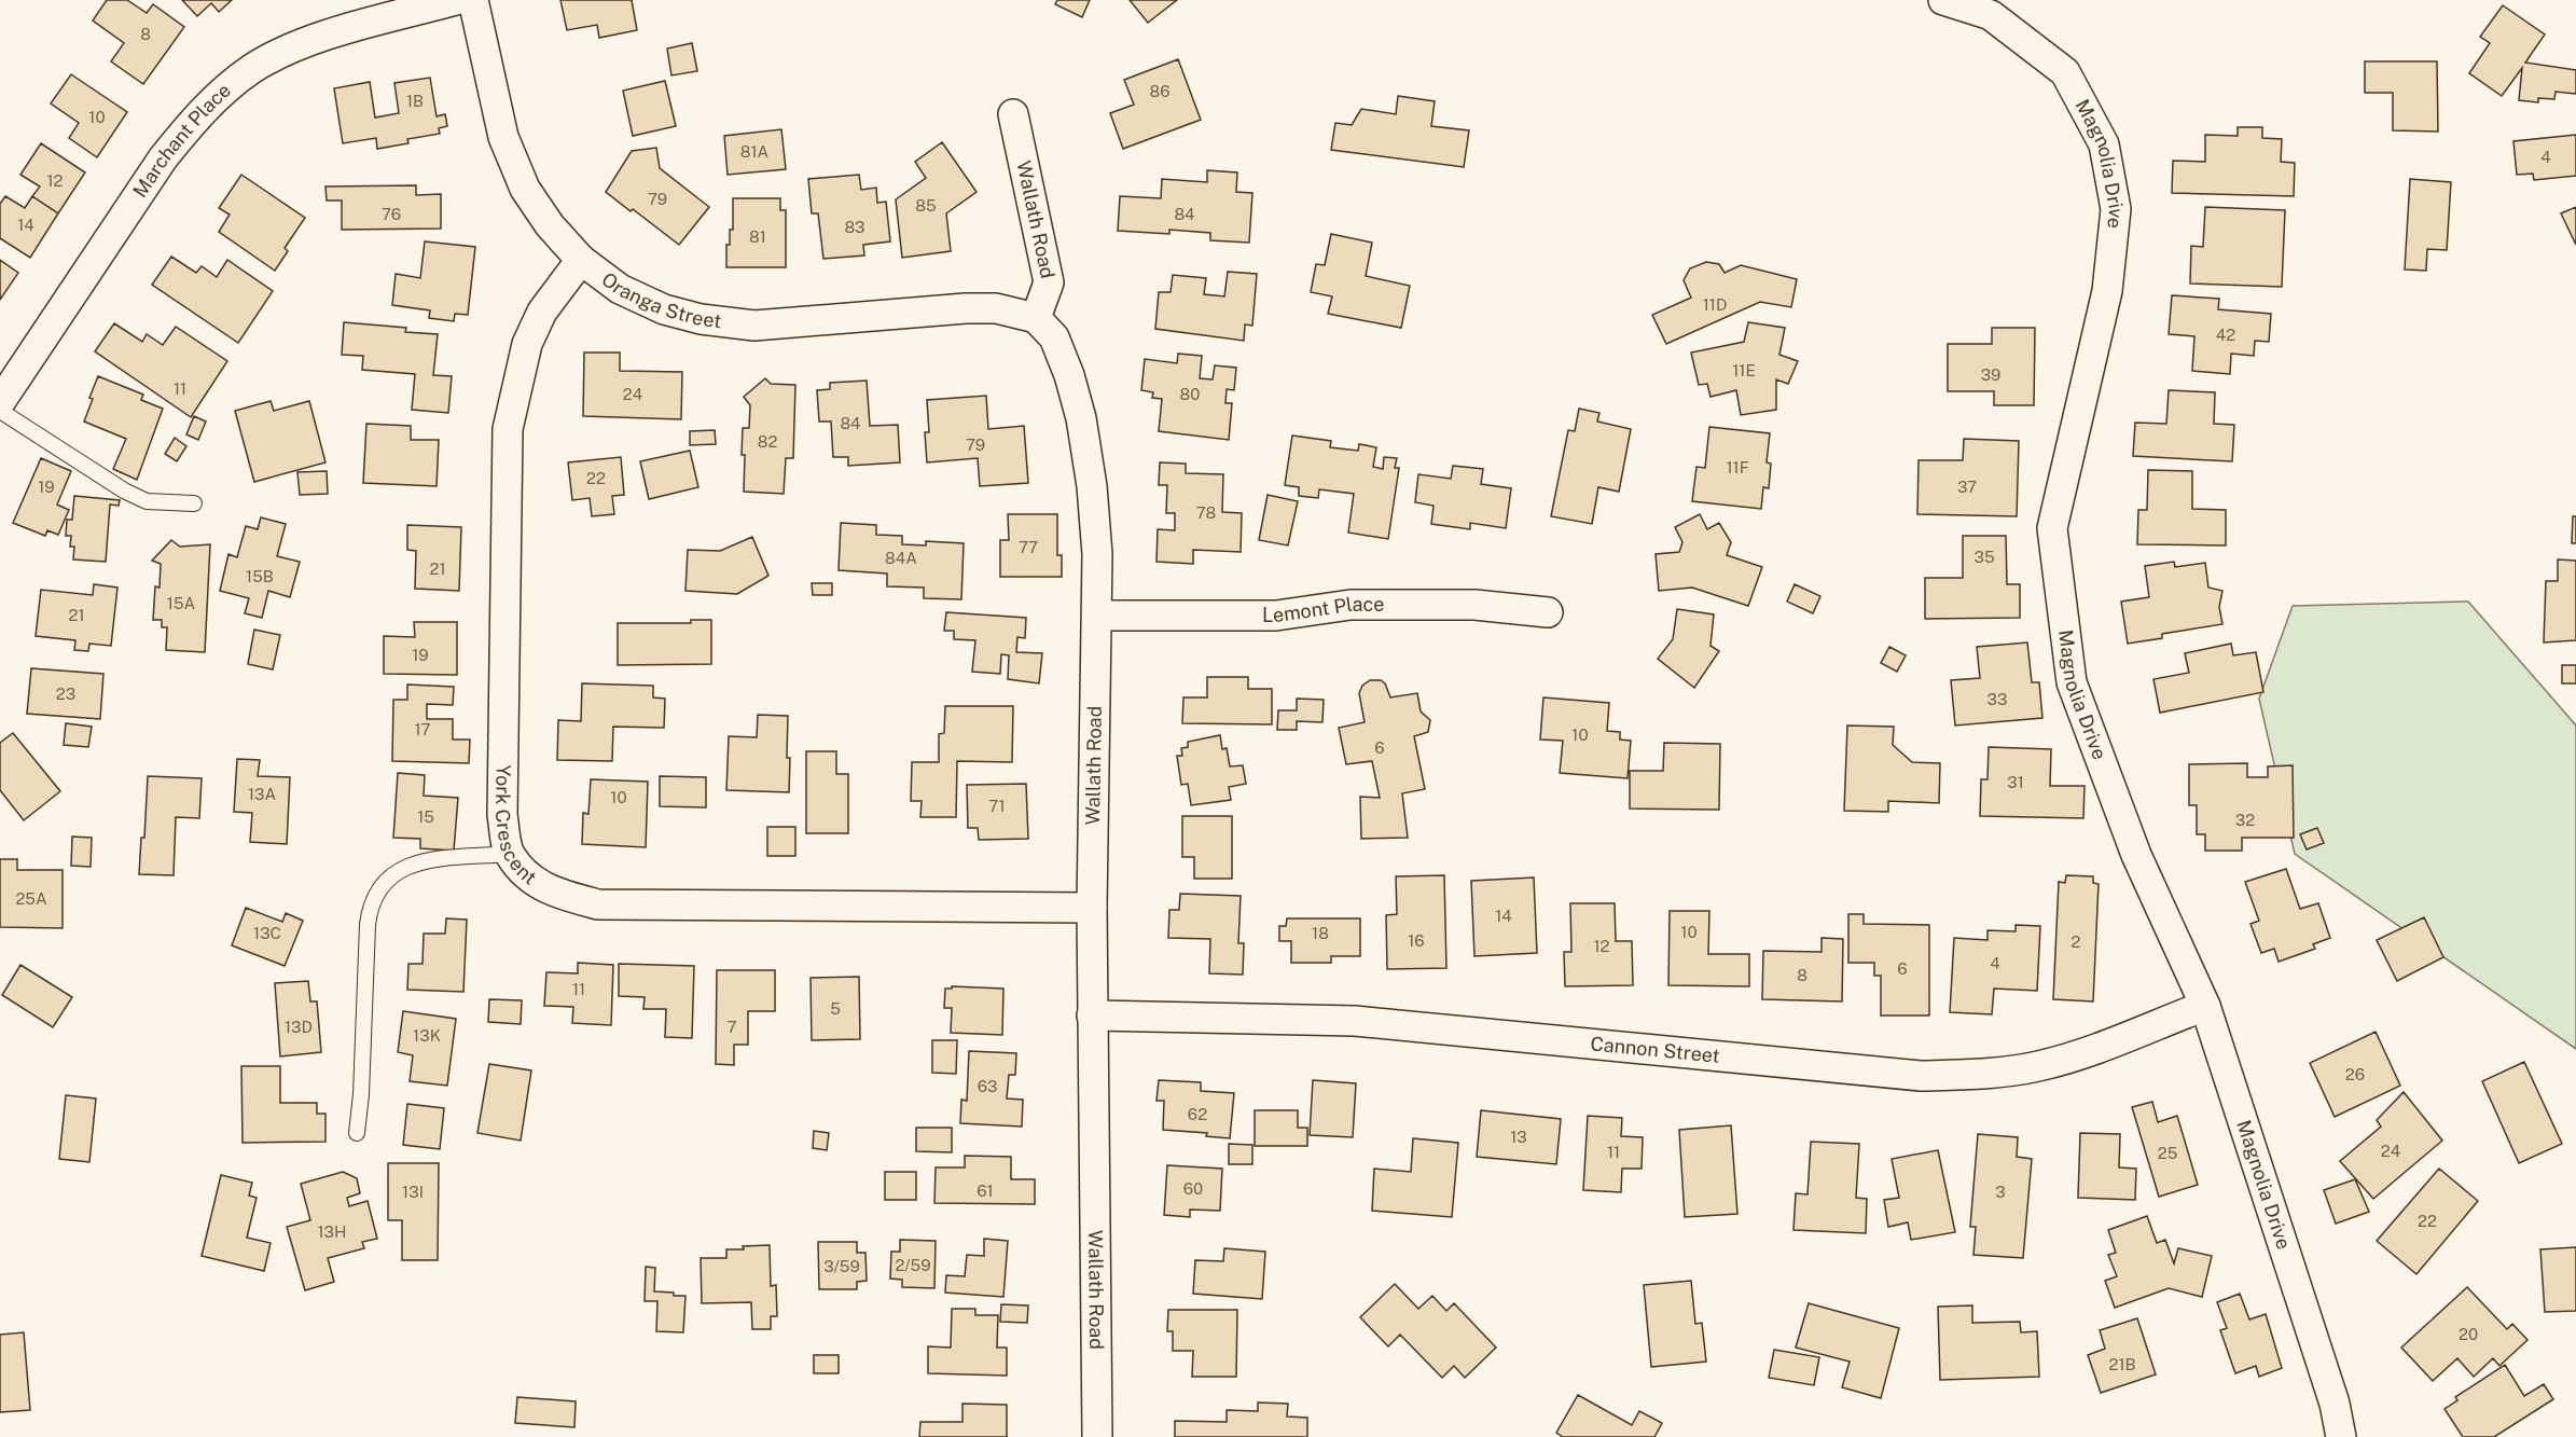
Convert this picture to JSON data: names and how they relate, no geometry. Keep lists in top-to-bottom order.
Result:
{
  "streets": {
    "street": [
      "Marchant Place",
      "Magnolia Drive",
      "Wallath Road",
      "Oranga Street",
      "Lemont Place",
      "York Crescent",
      "Cannon Street"
    ]
  },
  "crossings": [
    ["Magnolia Drive", "Cannon Street"],
    ["Wallath Road", "Oranga Street"],
    ["Wallath Road", "Lemont Place"],
    ["Wallath Road", "York Crescent"],
    ["Wallath Road", "Cannon Street"],
    ["Oranga Street", "York Crescent"]
  ],
  "house_numbers": [
    "8",
    "86",
    "1B",
    "10",
    "81A",
    "4",
    "12",
    "79",
    "85",
    "76",
    "84",
    "14",
    "83",
    "81",
    "11D",
    "42",
    "11E",
    "39",
    "11",
    "24",
    "80",
    "84",
    "82",
    "79",
    "11F",
    "22",
    "19",
    "37",
    "78",
    "77",
    "35",
    "84A",
    "21",
    "15B",
    "15A",
    "21",
    "19",
    "23",
    "33",
    "17",
    "10",
    "6",
    "31",
    "13A",
    "10",
    "71",
    "15",
    "32",
    "25A",
    "14",
    "10",
    "13C",
    "18",
    "16",
    "2",
    "12",
    "4",
    "6",
    "8",
    "11",
    "5",
    "13D",
    "7",
    "13K",
    "26",
    "63",
    "62",
    "13",
    "24",
    "11",
    "25",
    "60",
    "61",
    "13I",
    "3",
    "22",
    "13H",
    "2/59",
    "3/59",
    "20",
    "21B"
  ]
}
